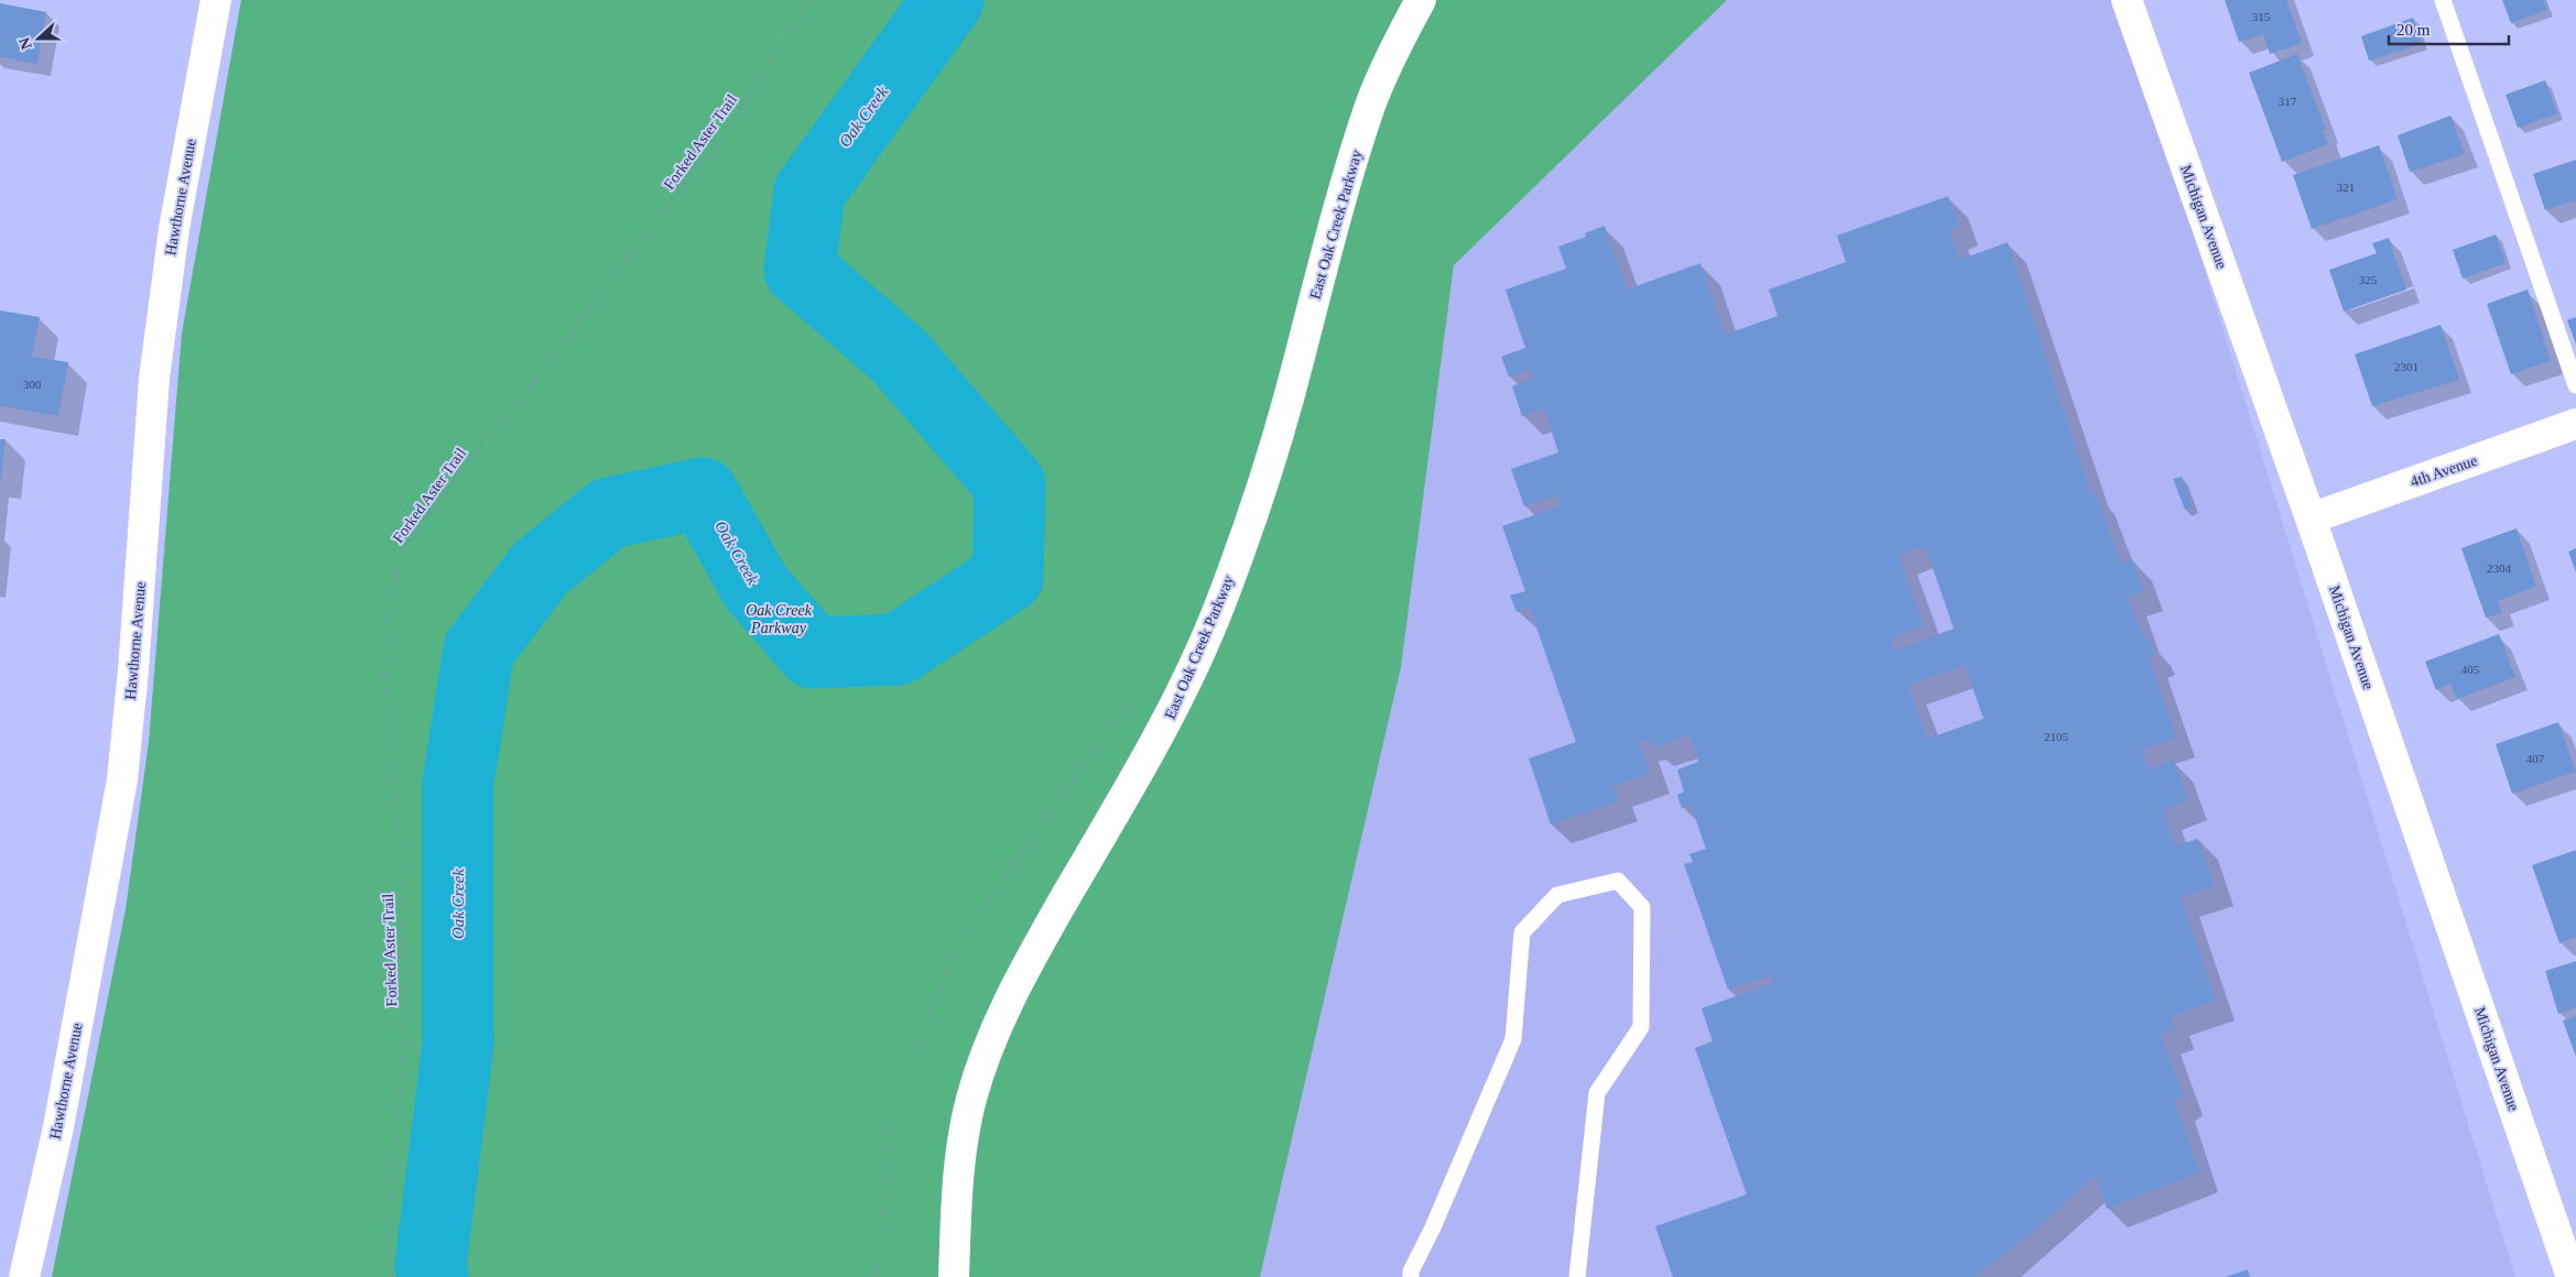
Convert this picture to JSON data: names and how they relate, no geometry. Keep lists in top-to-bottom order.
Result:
{
  "streets": {
    "street": [
      "Hawthorne Avenue",
      "Michigan Avenue",
      "East Oak Creek Parkway",
      "4th Avenue"
    ],
    "path": ["Forked Aster Trail"]
  },
  "crossings": [
    ["Michigan Avenue", "4th Avenue"]
  ],
  "water": ["Oak Creek"],
  "parks": ["Oak Creek Parkway"],
  "house_numbers": [
    "315",
    "317",
    "321",
    "325",
    "2301",
    "300",
    "2304",
    "405",
    "2105",
    "407"
  ],
  "scale_bar": "20 m",
  "north": "left"
}
